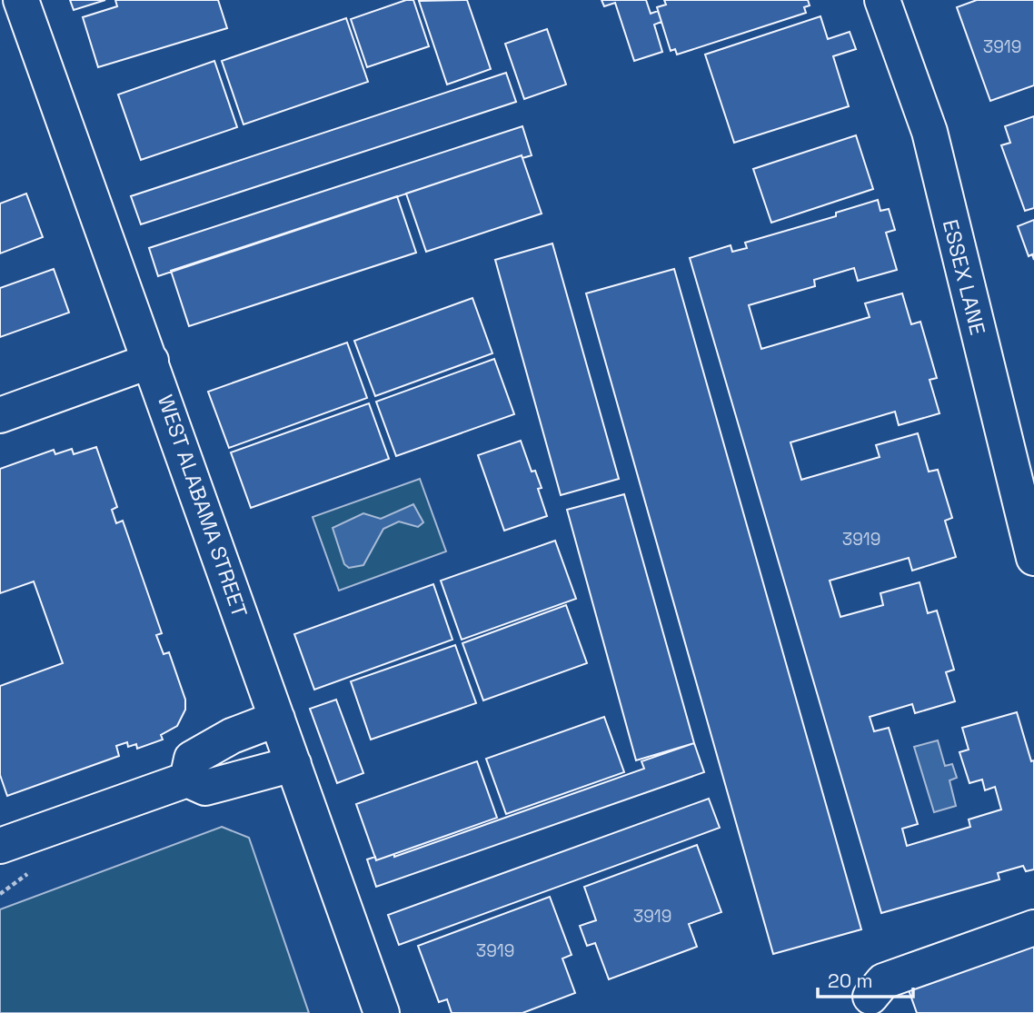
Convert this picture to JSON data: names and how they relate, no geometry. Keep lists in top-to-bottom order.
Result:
{
  "streets": {
    "street": ["ESSEX LANE", "WEST ALABAMA STREET"]
  },
  "house_numbers": [
    "3919",
    "3919",
    "3919",
    "3919"
  ],
  "scale_bar": "20 m"
}
